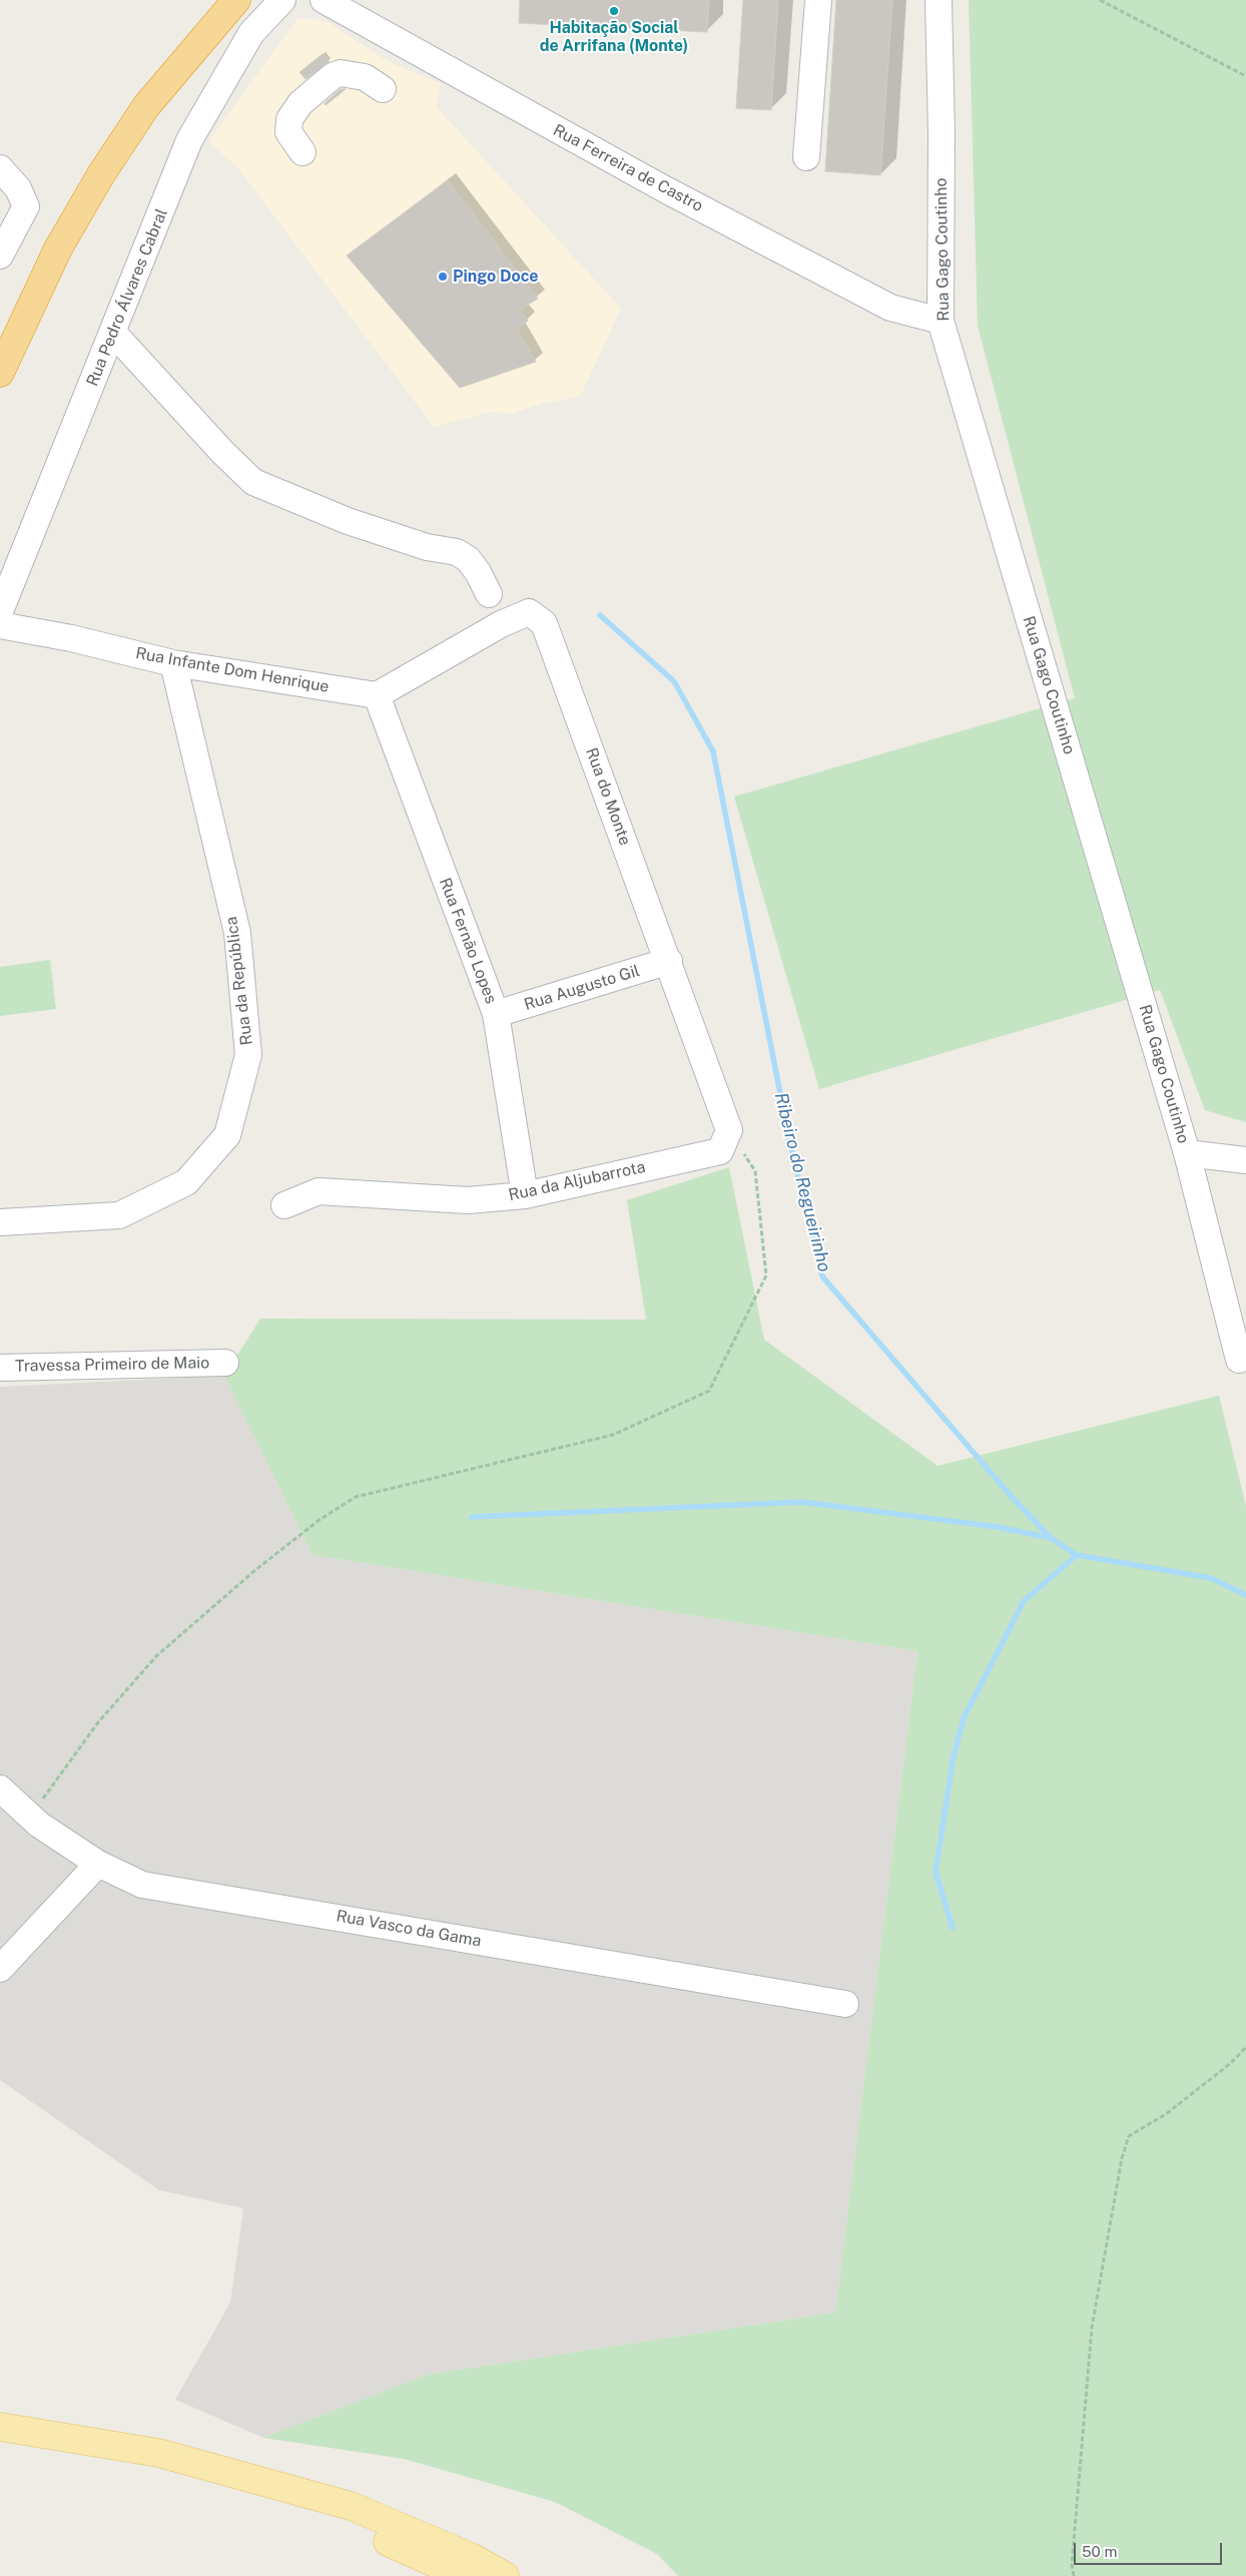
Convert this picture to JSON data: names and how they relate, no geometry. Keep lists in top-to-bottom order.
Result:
{
  "streets": {
    "street": [
      "Rua Ferreira de Castro",
      "Rua Gago Coutinho",
      "Rua Pedro Álvares Cabral",
      "Rua Infante Dom Henrique",
      "Rua do Monte",
      "Rua Fernão Lopes",
      "Rua da República",
      "Rua Augusto Gil",
      "Rua da Aljubarrota",
      "Travessa Primeiro de Maio",
      "Rua Vasco da Gama"
    ]
  },
  "crossings": [
    ["Rua Ferreira de Castro", "Rua Gago Coutinho"],
    ["Rua Infante Dom Henrique", "Rua do Monte"],
    ["Rua Infante Dom Henrique", "Rua Fernão Lopes"],
    ["Rua Infante Dom Henrique", "Rua da República"],
    ["Rua do Monte", "Rua Fernão Lopes"],
    ["Rua do Monte", "Rua Augusto Gil"],
    ["Rua do Monte", "Rua da Aljubarrota"],
    ["Rua Fernão Lopes", "Rua Augusto Gil"],
    ["Rua Fernão Lopes", "Rua da Aljubarrota"]
  ],
  "water": ["Ribeiro do Regueirinho"],
  "places": ["Habitação Social de Arrifana (Monte)", "Pingo Doce"],
  "scale_bar": "50 m"
}
